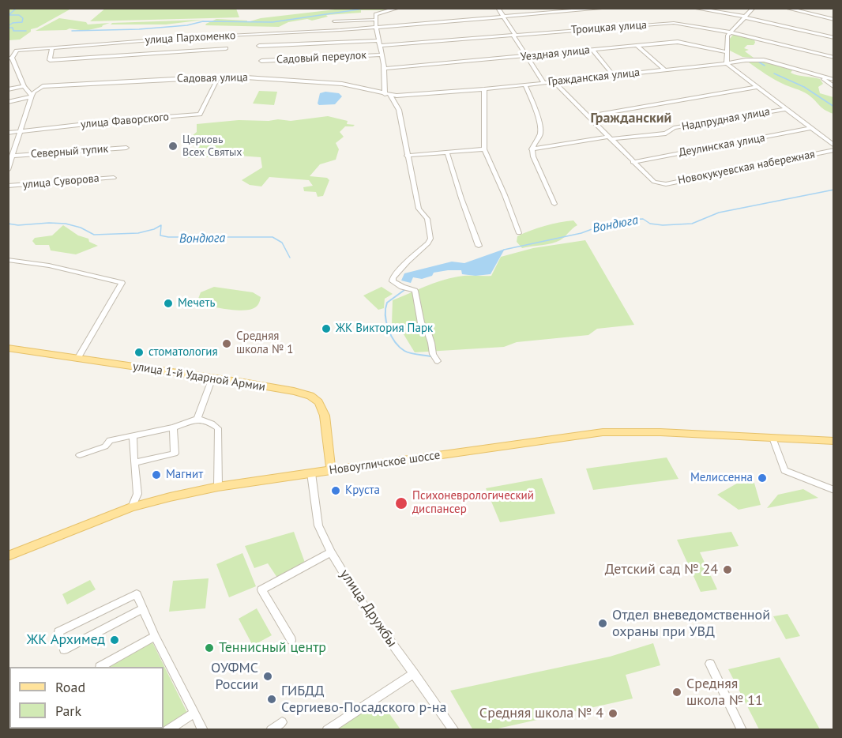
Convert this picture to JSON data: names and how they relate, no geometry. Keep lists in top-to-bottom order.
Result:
{
  "streets": {
    "main road": ["улица 1-й Ударной Армии", "Новоугличское шоссе"],
    "street": [
      "Троицкая улица",
      "улица Пархоменко",
      "Уездная улица",
      "Садовый переулок",
      "Гражданская улица",
      "Садовая улица",
      "Надпрудная улица",
      "улица Фаворского",
      "Деулинская улица",
      "Северный тупик",
      "Новокукуевская набережная",
      "улица Суворова",
      "улица Дружбы"
    ]
  },
  "crossings": [
    ["Гражданская улица", "Садовая улица"],
    ["Садовая улица", "улица Фаворского"],
    ["Деулинская улица", "Новокукуевская набережная"],
    ["улица 1-й Ударной Армии", "Новоугличское шоссе"],
    ["Новоугличское шоссе", "улица Дружбы"]
  ],
  "districts": ["Гражданский"],
  "water": ["Вондюга"],
  "places": [
    "Церковь Всех Святых",
    "Мечеть",
    "ЖК Виктория Парк",
    "Средняя школа № 1",
    "стоматология",
    "Магнит",
    "Мелиссенна",
    "Круста",
    "Психоневрологический диспансер",
    "Детский сад № 24",
    "Отдел вневедомственной охраны при УВД",
    "ЖК Архимед",
    "Теннисный центр",
    "ОУФМС России",
    "Средняя школа № 11",
    "ГИБДД Сергиево-Посадского р-на",
    "Средняя школа № 4"
  ],
  "legend": ["Road", "Park"]
}
